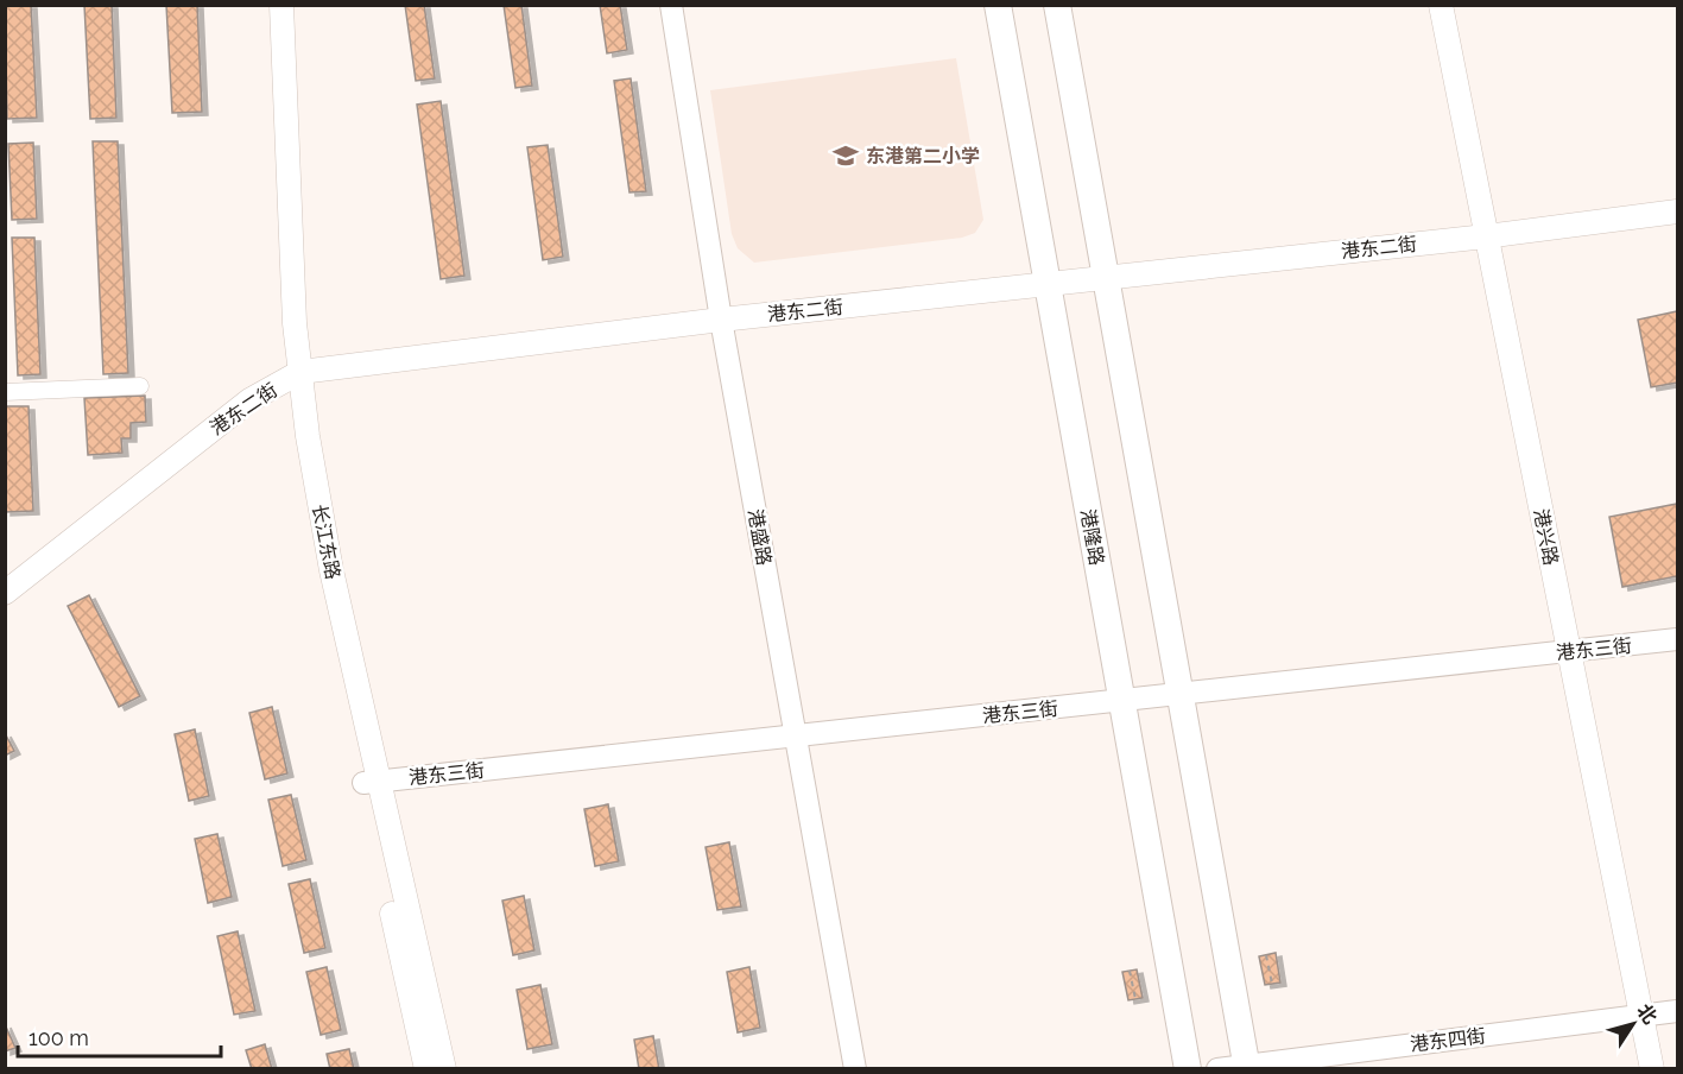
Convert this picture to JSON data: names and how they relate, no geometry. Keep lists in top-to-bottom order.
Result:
{
  "streets": {
    "main road": [
      "港东二街",
      "港隆路",
      "港兴路",
      "长江东路"
    ],
    "street": ["港盛路", "港东三街", "港东四街"]
  },
  "crossings": [
    ["港东二街", "港盛路"],
    ["港东二街", "港隆路"],
    ["港东二街", "港兴路"],
    ["港东二街", "长江东路"],
    ["港盛路", "港东三街"],
    ["港隆路", "港东三街"],
    ["港兴路", "港东三街"],
    ["港兴路", "港东四街"],
    ["长江东路", "港东三街"]
  ],
  "places": {
    "school or university": ["东港第二小学"]
  },
  "scale_bar": "100 m",
  "north": "top right"
}
